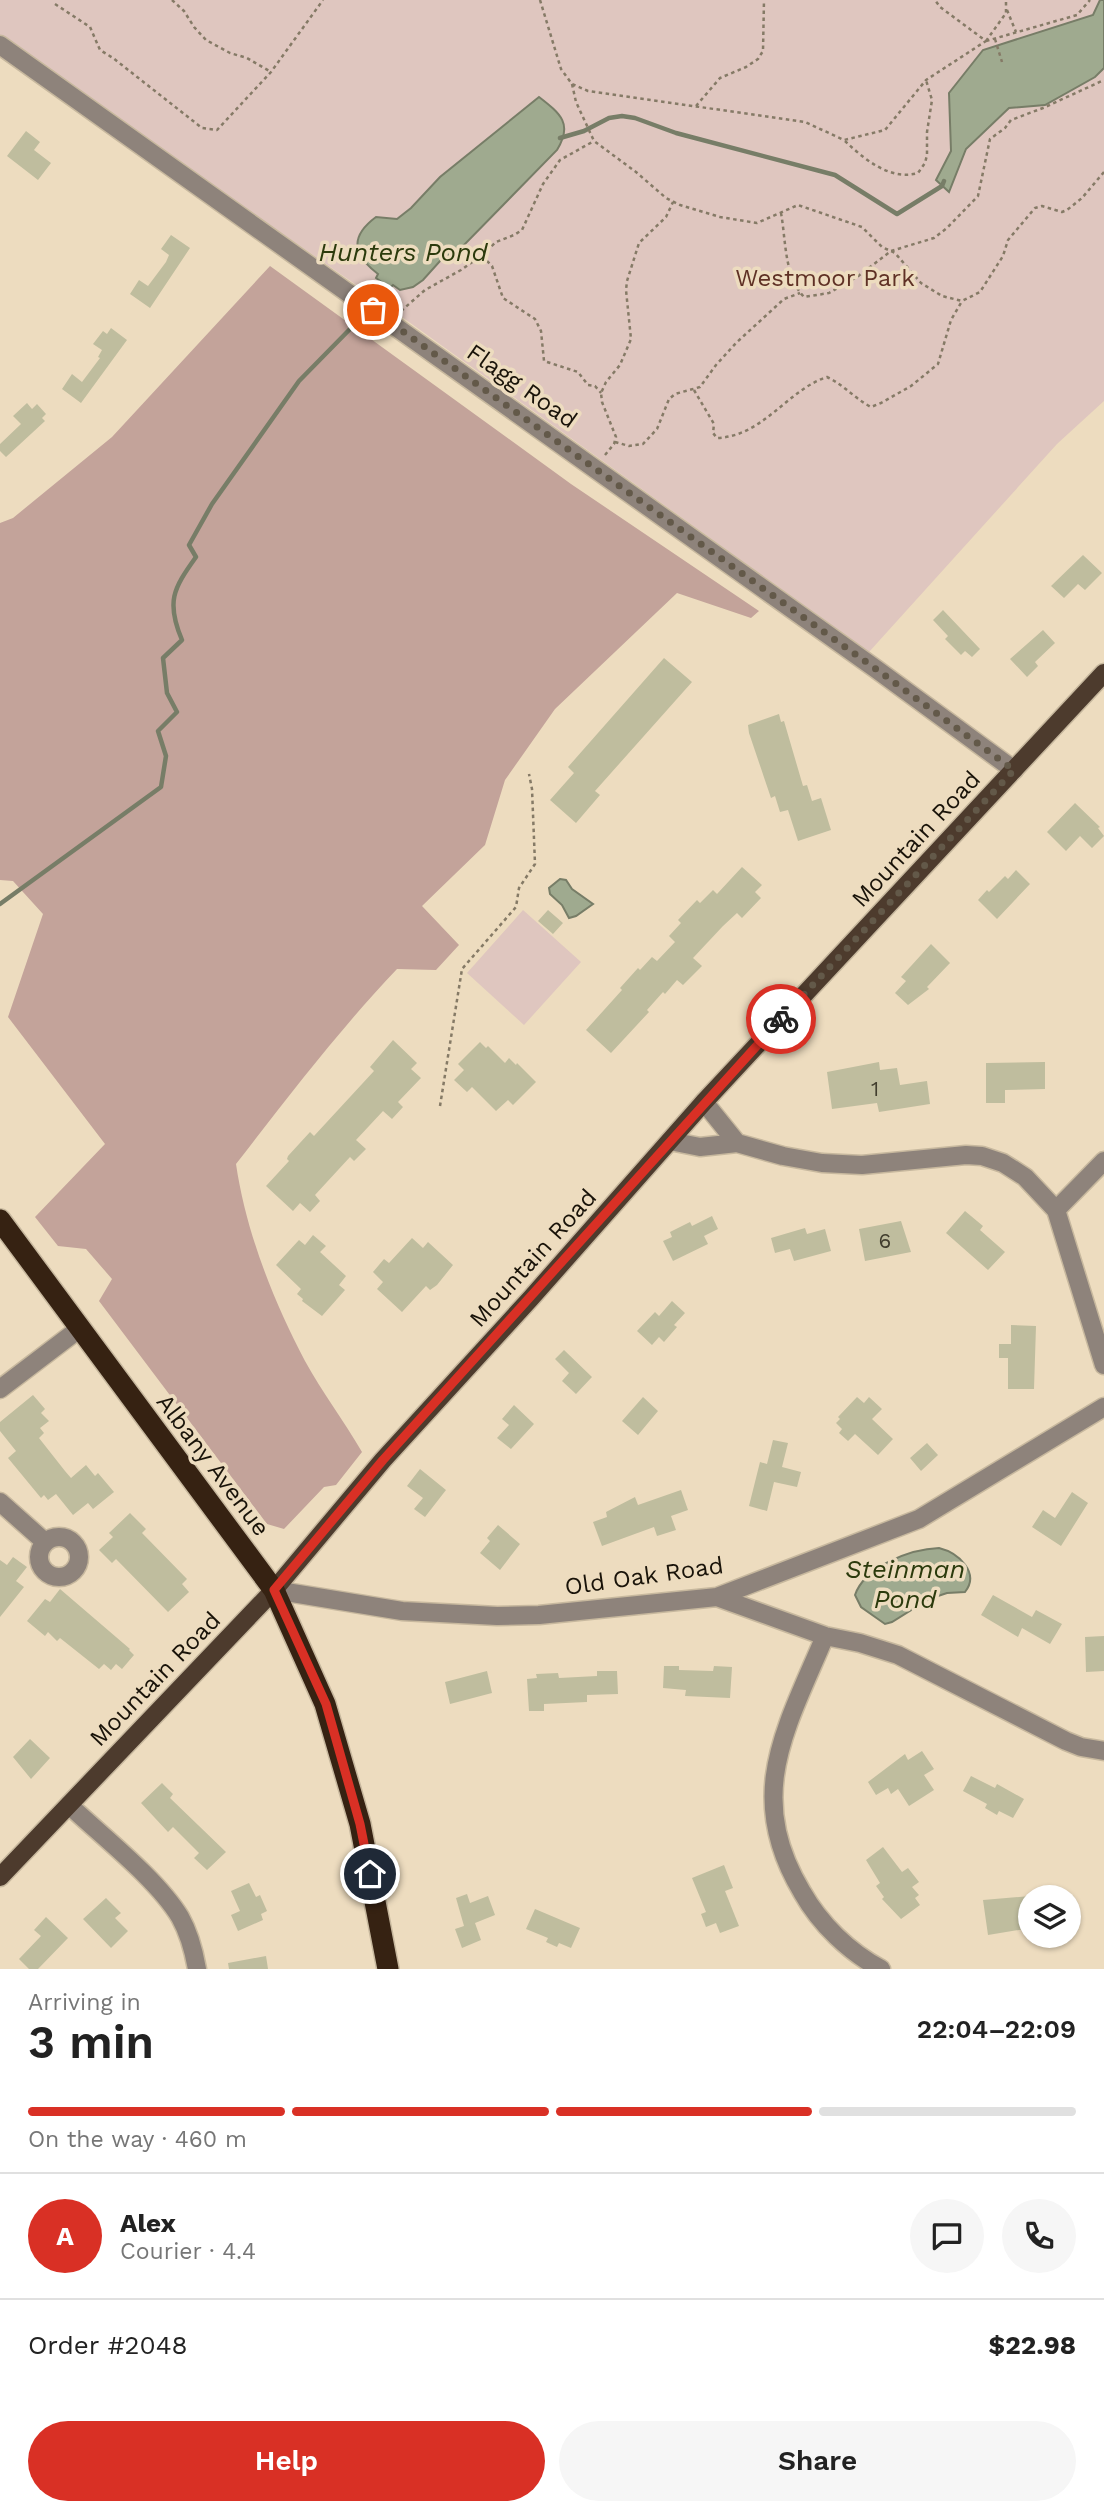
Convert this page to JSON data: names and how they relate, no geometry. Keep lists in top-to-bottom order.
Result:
{
  "streets": {
    "highway": ["Albany Avenue"],
    "main road": ["Mountain Road"],
    "street": ["Flagg Road", "Old Oak Road"]
  },
  "crossings": [
    ["Flagg Road", "Mountain Road"],
    ["Mountain Road", "Albany Avenue"],
    ["Mountain Road", "Old Oak Road"],
    ["Albany Avenue", "Old Oak Road"]
  ],
  "water": ["Hunters Pond", "Steinman Pond"],
  "parks": ["Westmoor Park"],
  "house_numbers": ["1", "6"],
  "page": {
    "heading": ["3 min", "Arriving in", "22:04–22:09"],
    "panel": [
      "Alex",
      "Courier · 4.4",
      "Order #2048",
      "$22.98"
    ],
    "bar": "On the way · 460 m",
    "round": "A",
    "buttons": ["Help", "Share"]
  }
}
